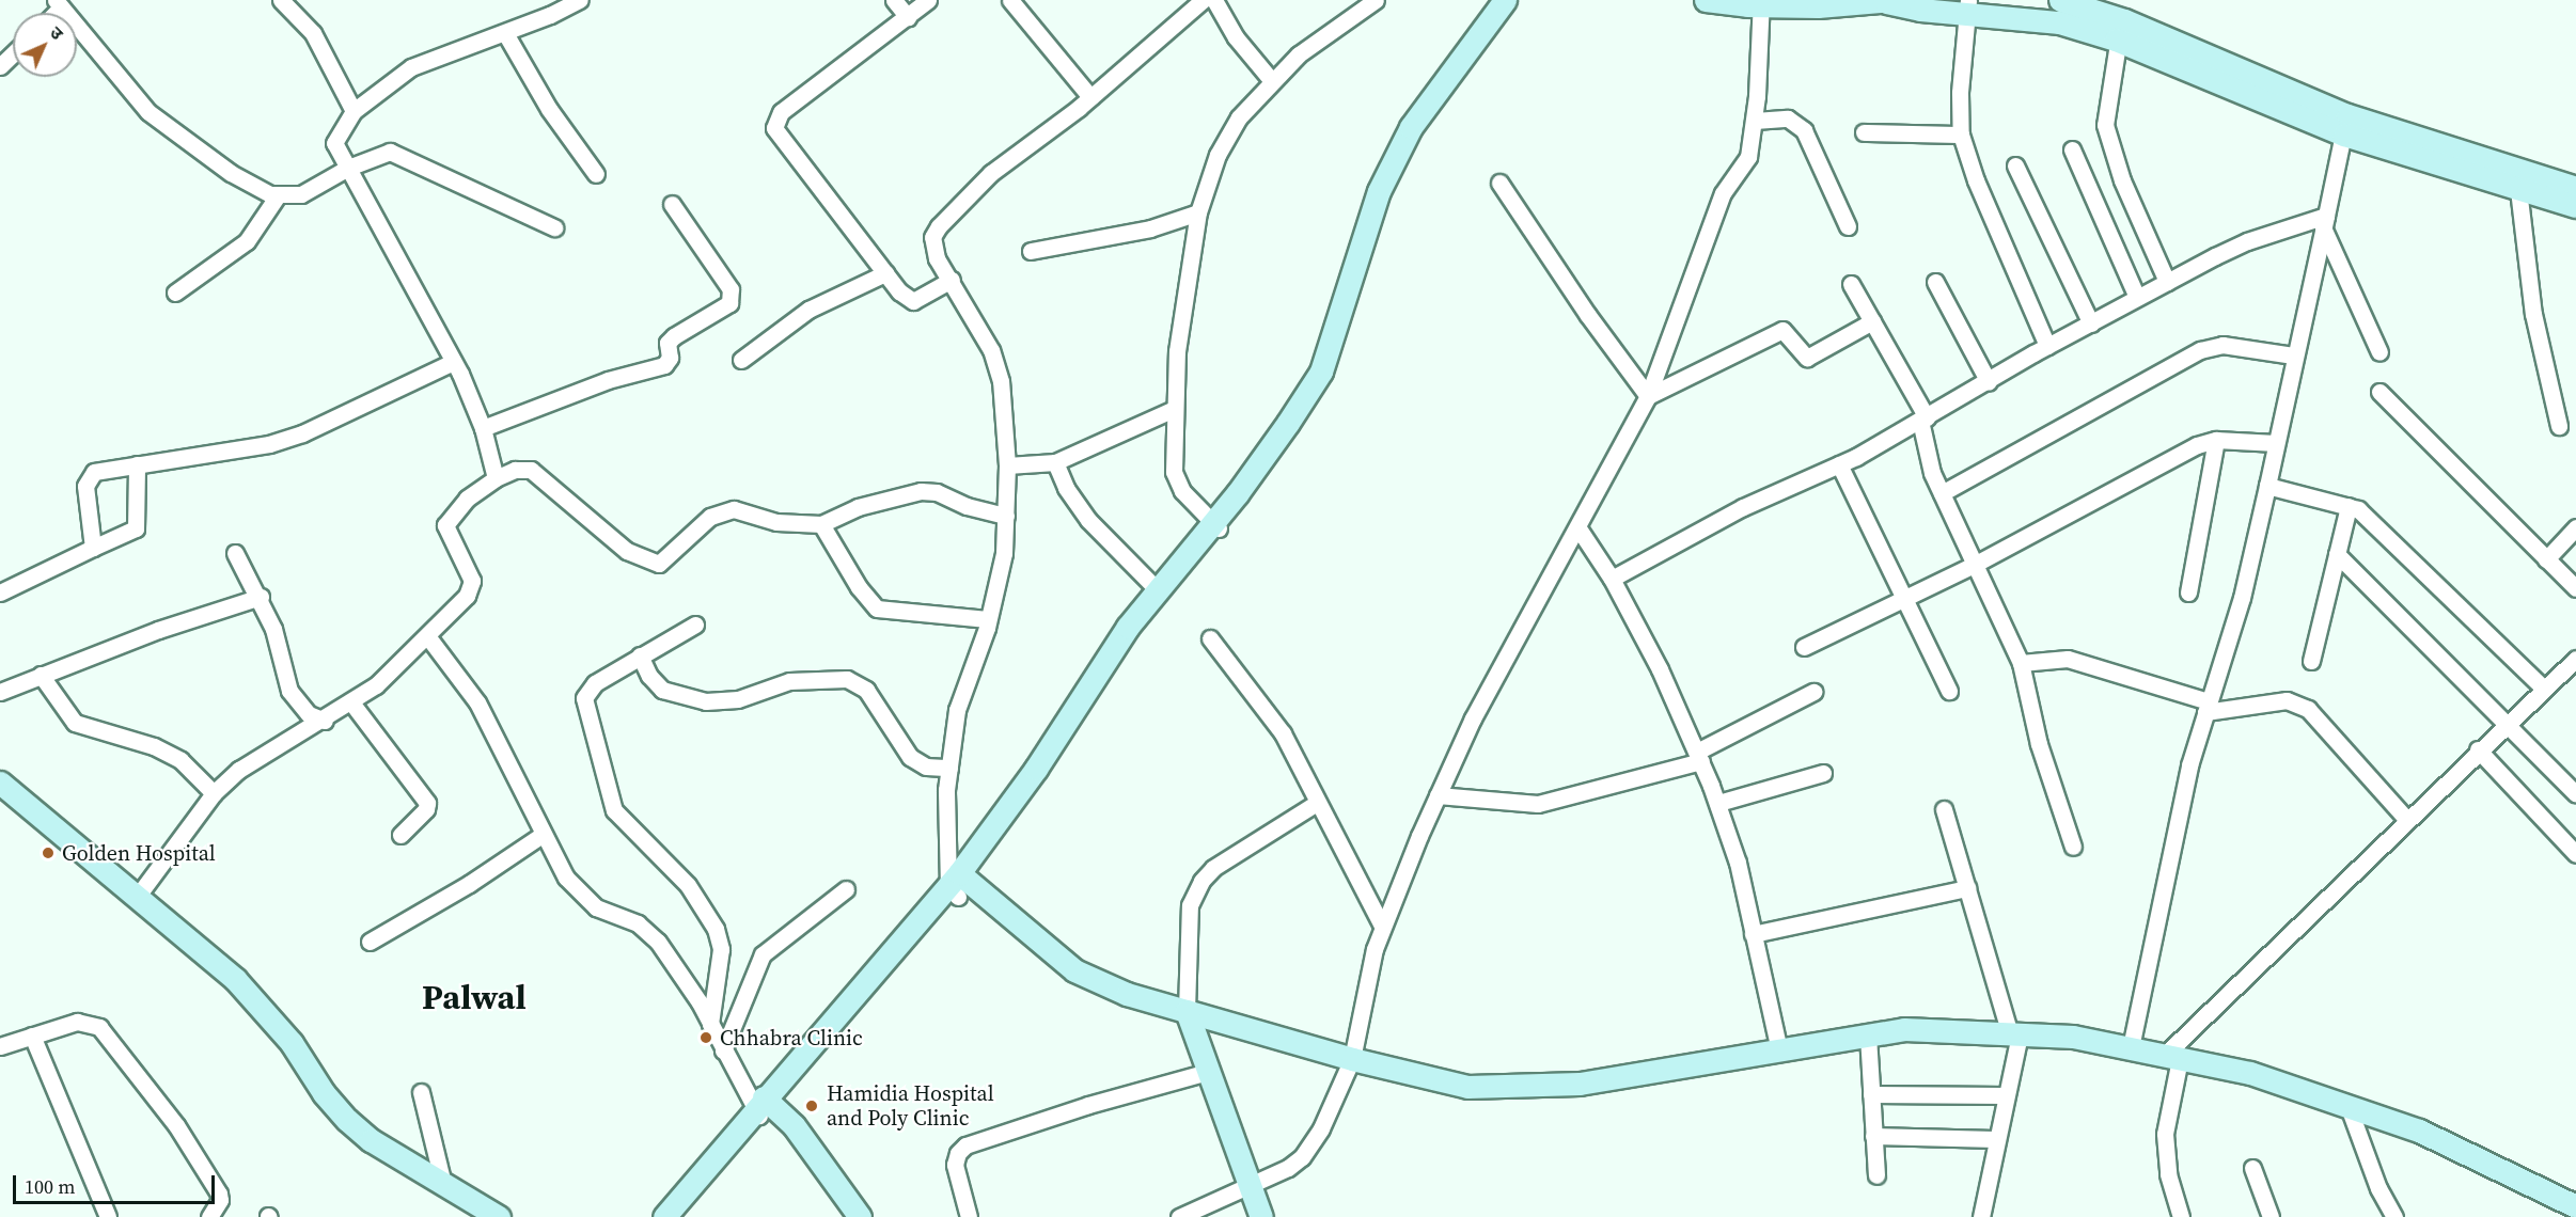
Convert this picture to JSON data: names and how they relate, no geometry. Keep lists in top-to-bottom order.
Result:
{
  "districts": ["Palwal"],
  "places": ["Golden Hospital", "Chhabra Clinic", "Hamidia Hospital and Poly Clinic"],
  "scale_bar": "100 m",
  "north": "top right"
}
